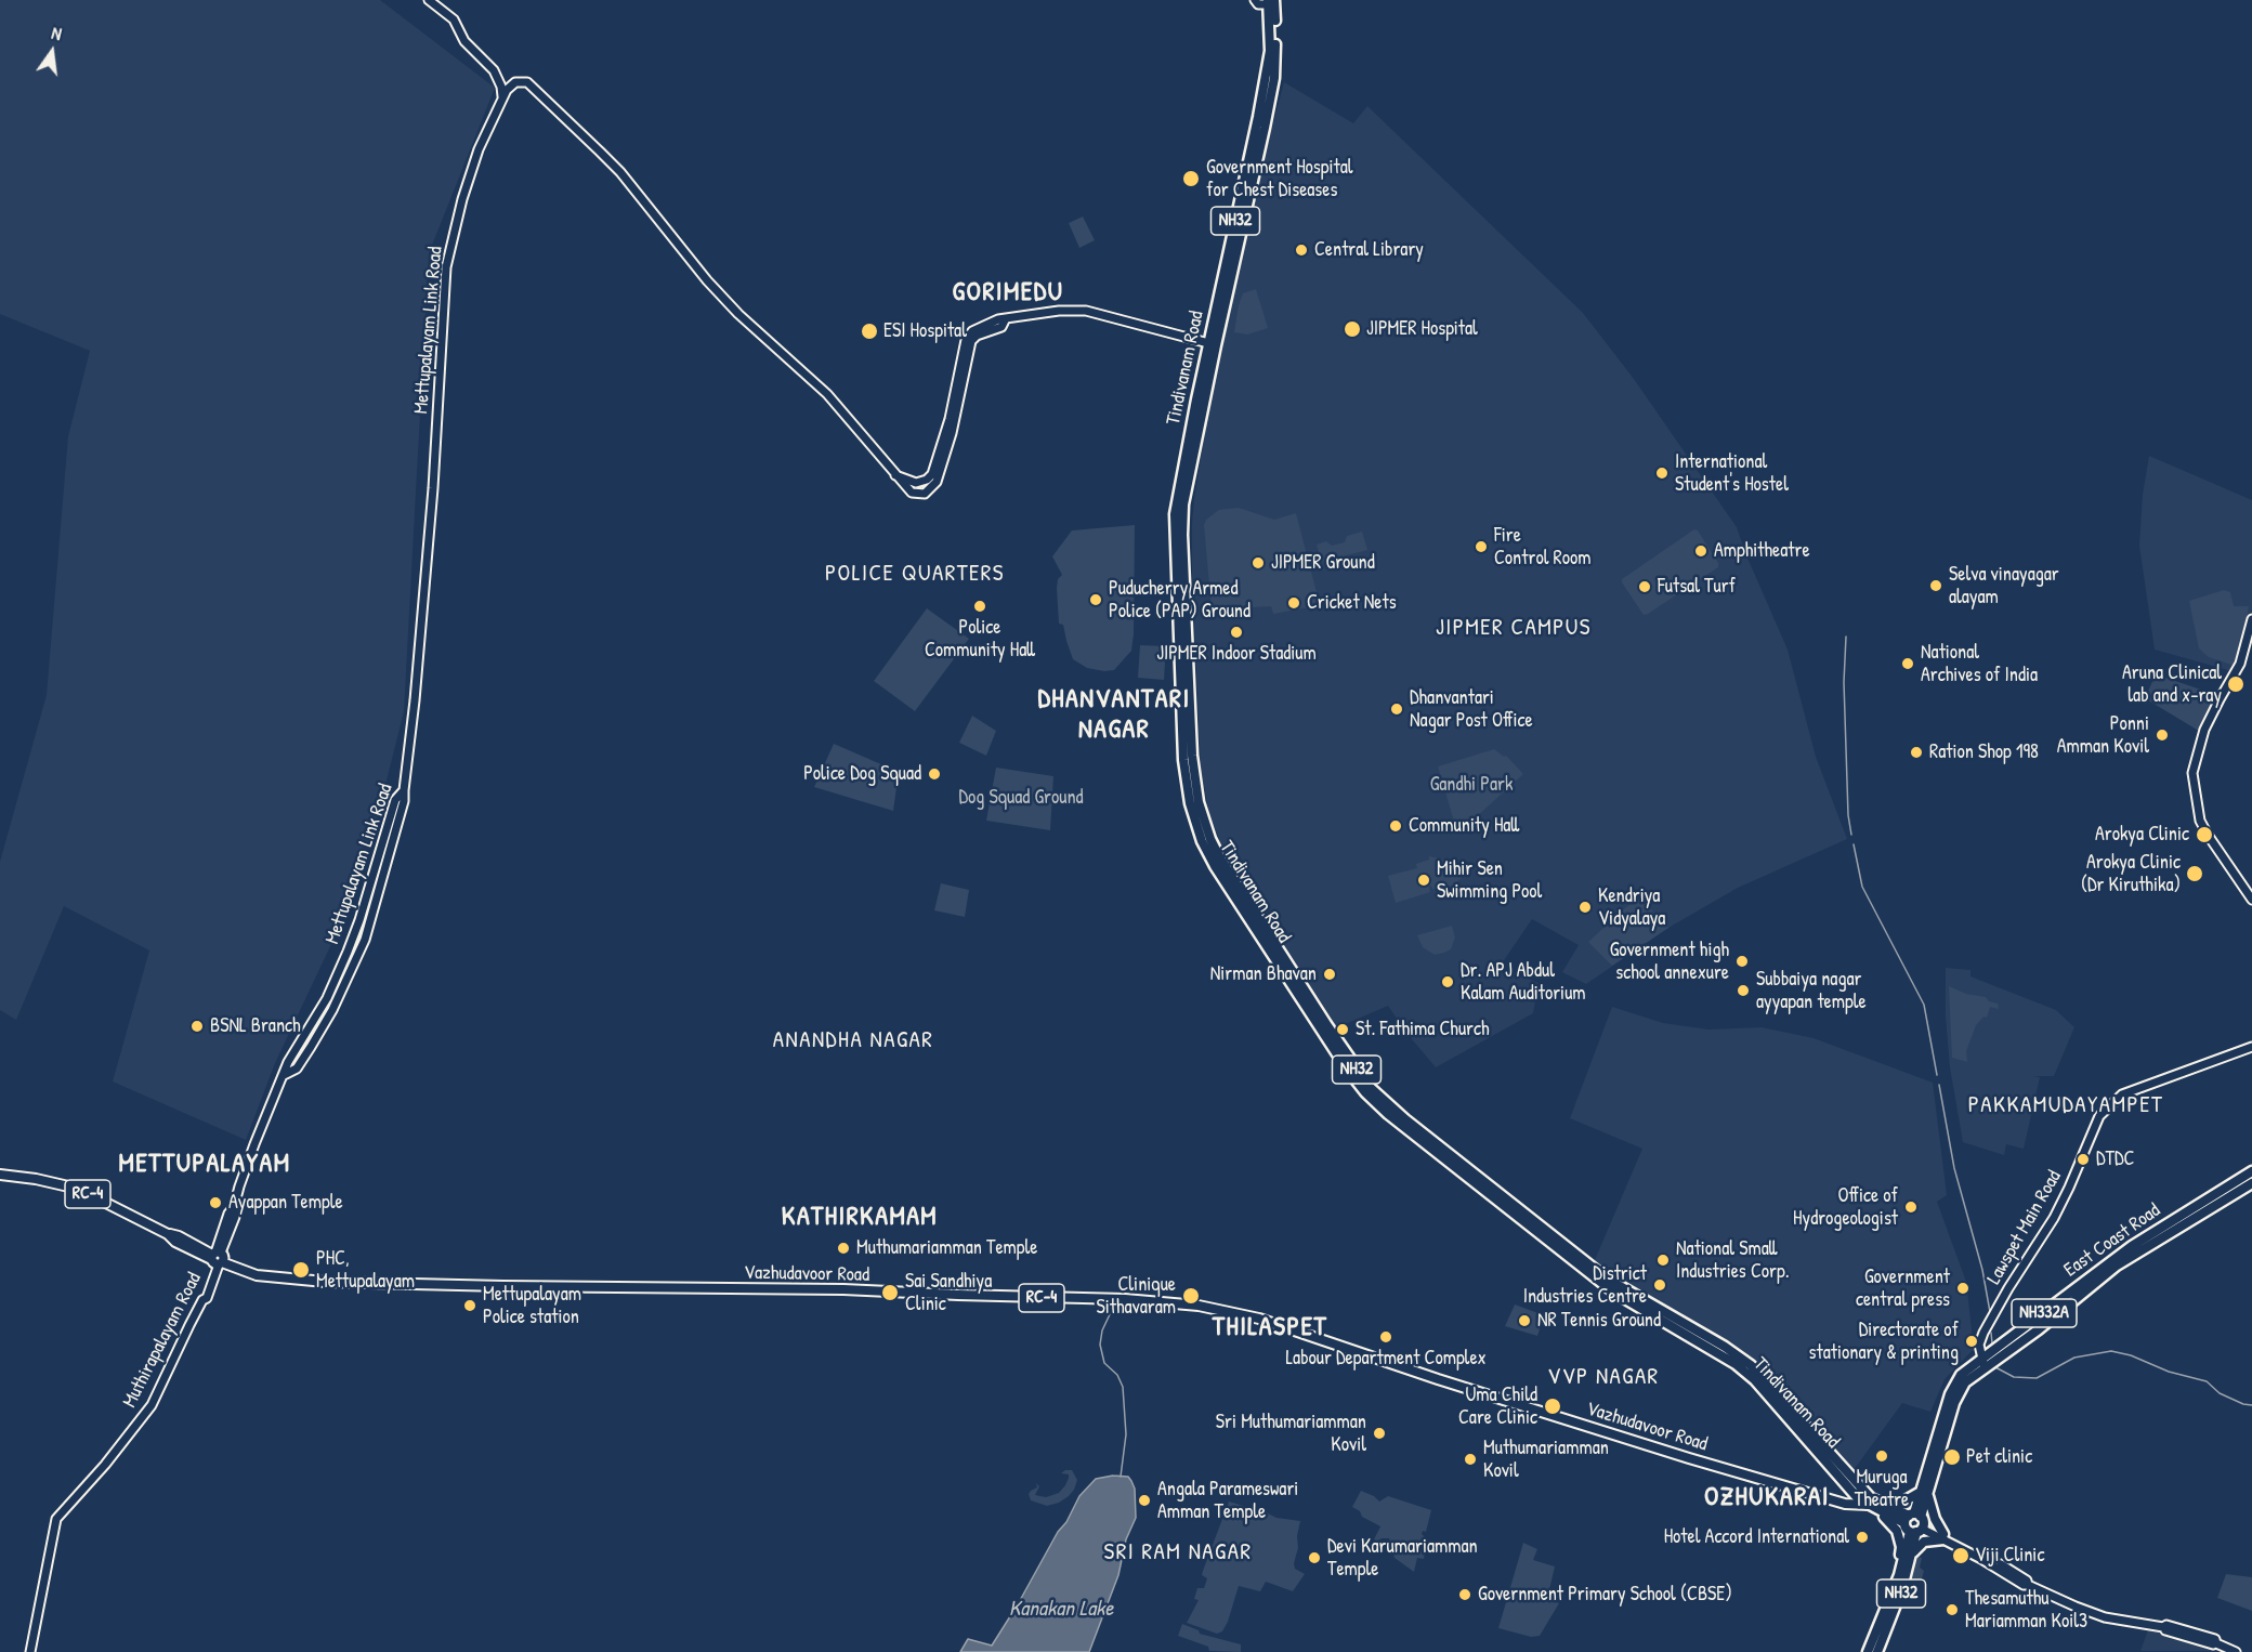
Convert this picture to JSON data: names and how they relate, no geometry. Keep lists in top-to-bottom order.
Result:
{
  "streets": {
    "highway": [
      "NH32",
      "Tindivanam Road",
      "East Coast Road",
      "NH332A"
    ],
    "main road": ["RC-4", "Vazhudavoor Road"],
    "street": ["Mettupalayam Link Road", "Lawspet Main Road", "Muthirapalayam Road"]
  },
  "crossings": [
    ["NH32", "Tindivanam Road"],
    ["NH32", "East Coast Road"],
    ["NH32", "Vazhudavoor Road"],
    ["Mettupalayam Link Road", "Tindivanam Road"],
    ["Mettupalayam Link Road", "Muthirapalayam Road"],
    ["RC-4", "Vazhudavoor Road"],
    ["RC-4", "Muthirapalayam Road"],
    ["Lawspet Main Road", "East Coast Road"],
    ["Vazhudavoor Road", "Muthirapalayam Road"]
  ],
  "districts": [
    "GORIMEDU",
    "POLICE QUARTERS",
    "JIPMER CAMPUS",
    "DHANVANTARI NAGAR",
    "ANANDHA NAGAR",
    "PAKKAMUDAYAMPET",
    "METTUPALAYAM",
    "KATHIRKAMAM",
    "THILASPET",
    "VVP NAGAR",
    "OZHUKARAI",
    "SRI RAM NAGAR"
  ],
  "water": ["Kanakan Lake"],
  "parks": ["Gandhi Park", "Dog Squad Ground"],
  "places": [
    "Government Hospital for Chest Diseases",
    "Central Library",
    "JIPMER Hospital",
    "ESI Hospital",
    "International Student's Hostel",
    "Fire Control Room",
    "Amphitheatre",
    "JIPMER Ground",
    "Selva vinayagar alayam",
    "Futsal Turf",
    "Puducherry Armed Police (PAP) Ground",
    "Cricket Nets",
    "Police Community Hall",
    "JIPMER Indoor Stadium",
    "National Archives of India",
    "Aruna Clinical lab and x-ray",
    "Dhanvantari Nagar Post Office",
    "Ponni Amman Kovil",
    "Ration Shop 198",
    "Police Dog Squad",
    "Community Hall",
    "Arokya Clinic",
    "Arokya Clinic (Dr Kiruthika)",
    "Mihir Sen Swimming Pool",
    "Kendriya Vidyalaya",
    "Government high school annexure",
    "Nirman Bhavan",
    "Dr. APJ Abdul Kalam Auditorium",
    "Subbaiya nagar ayyapan temple",
    "BSNL Branch",
    "St. Fathima Church",
    "DTDC",
    "Ayappan Temple",
    "Office of Hydrogeologist",
    "Muthumariamman Temple",
    "National Small Industries Corp.",
    "PHC, Mettupalayam",
    "District Industries Centre",
    "Government central press",
    "Sai Sandhiya Clinic",
    "Clinique Sithavaram",
    "Mettupalayam Police station",
    "NR Tennis Ground",
    "Labour Department Complex",
    "Directorate of stationary & printing",
    "Uma Child Care Clinic",
    "Sri Muthumariamman Kovil",
    "Muruga Theatre",
    "Pet clinic",
    "Muthumariamman Kovil",
    "Angala Parameswari Amman Temple",
    "Hotel Accord International",
    "Viji Clinic",
    "Devi Karumariamman Temple",
    "Government Primary School (CBSE)",
    "Thesamuthu Mariamman Koil3"
  ],
  "north": "top"
}
